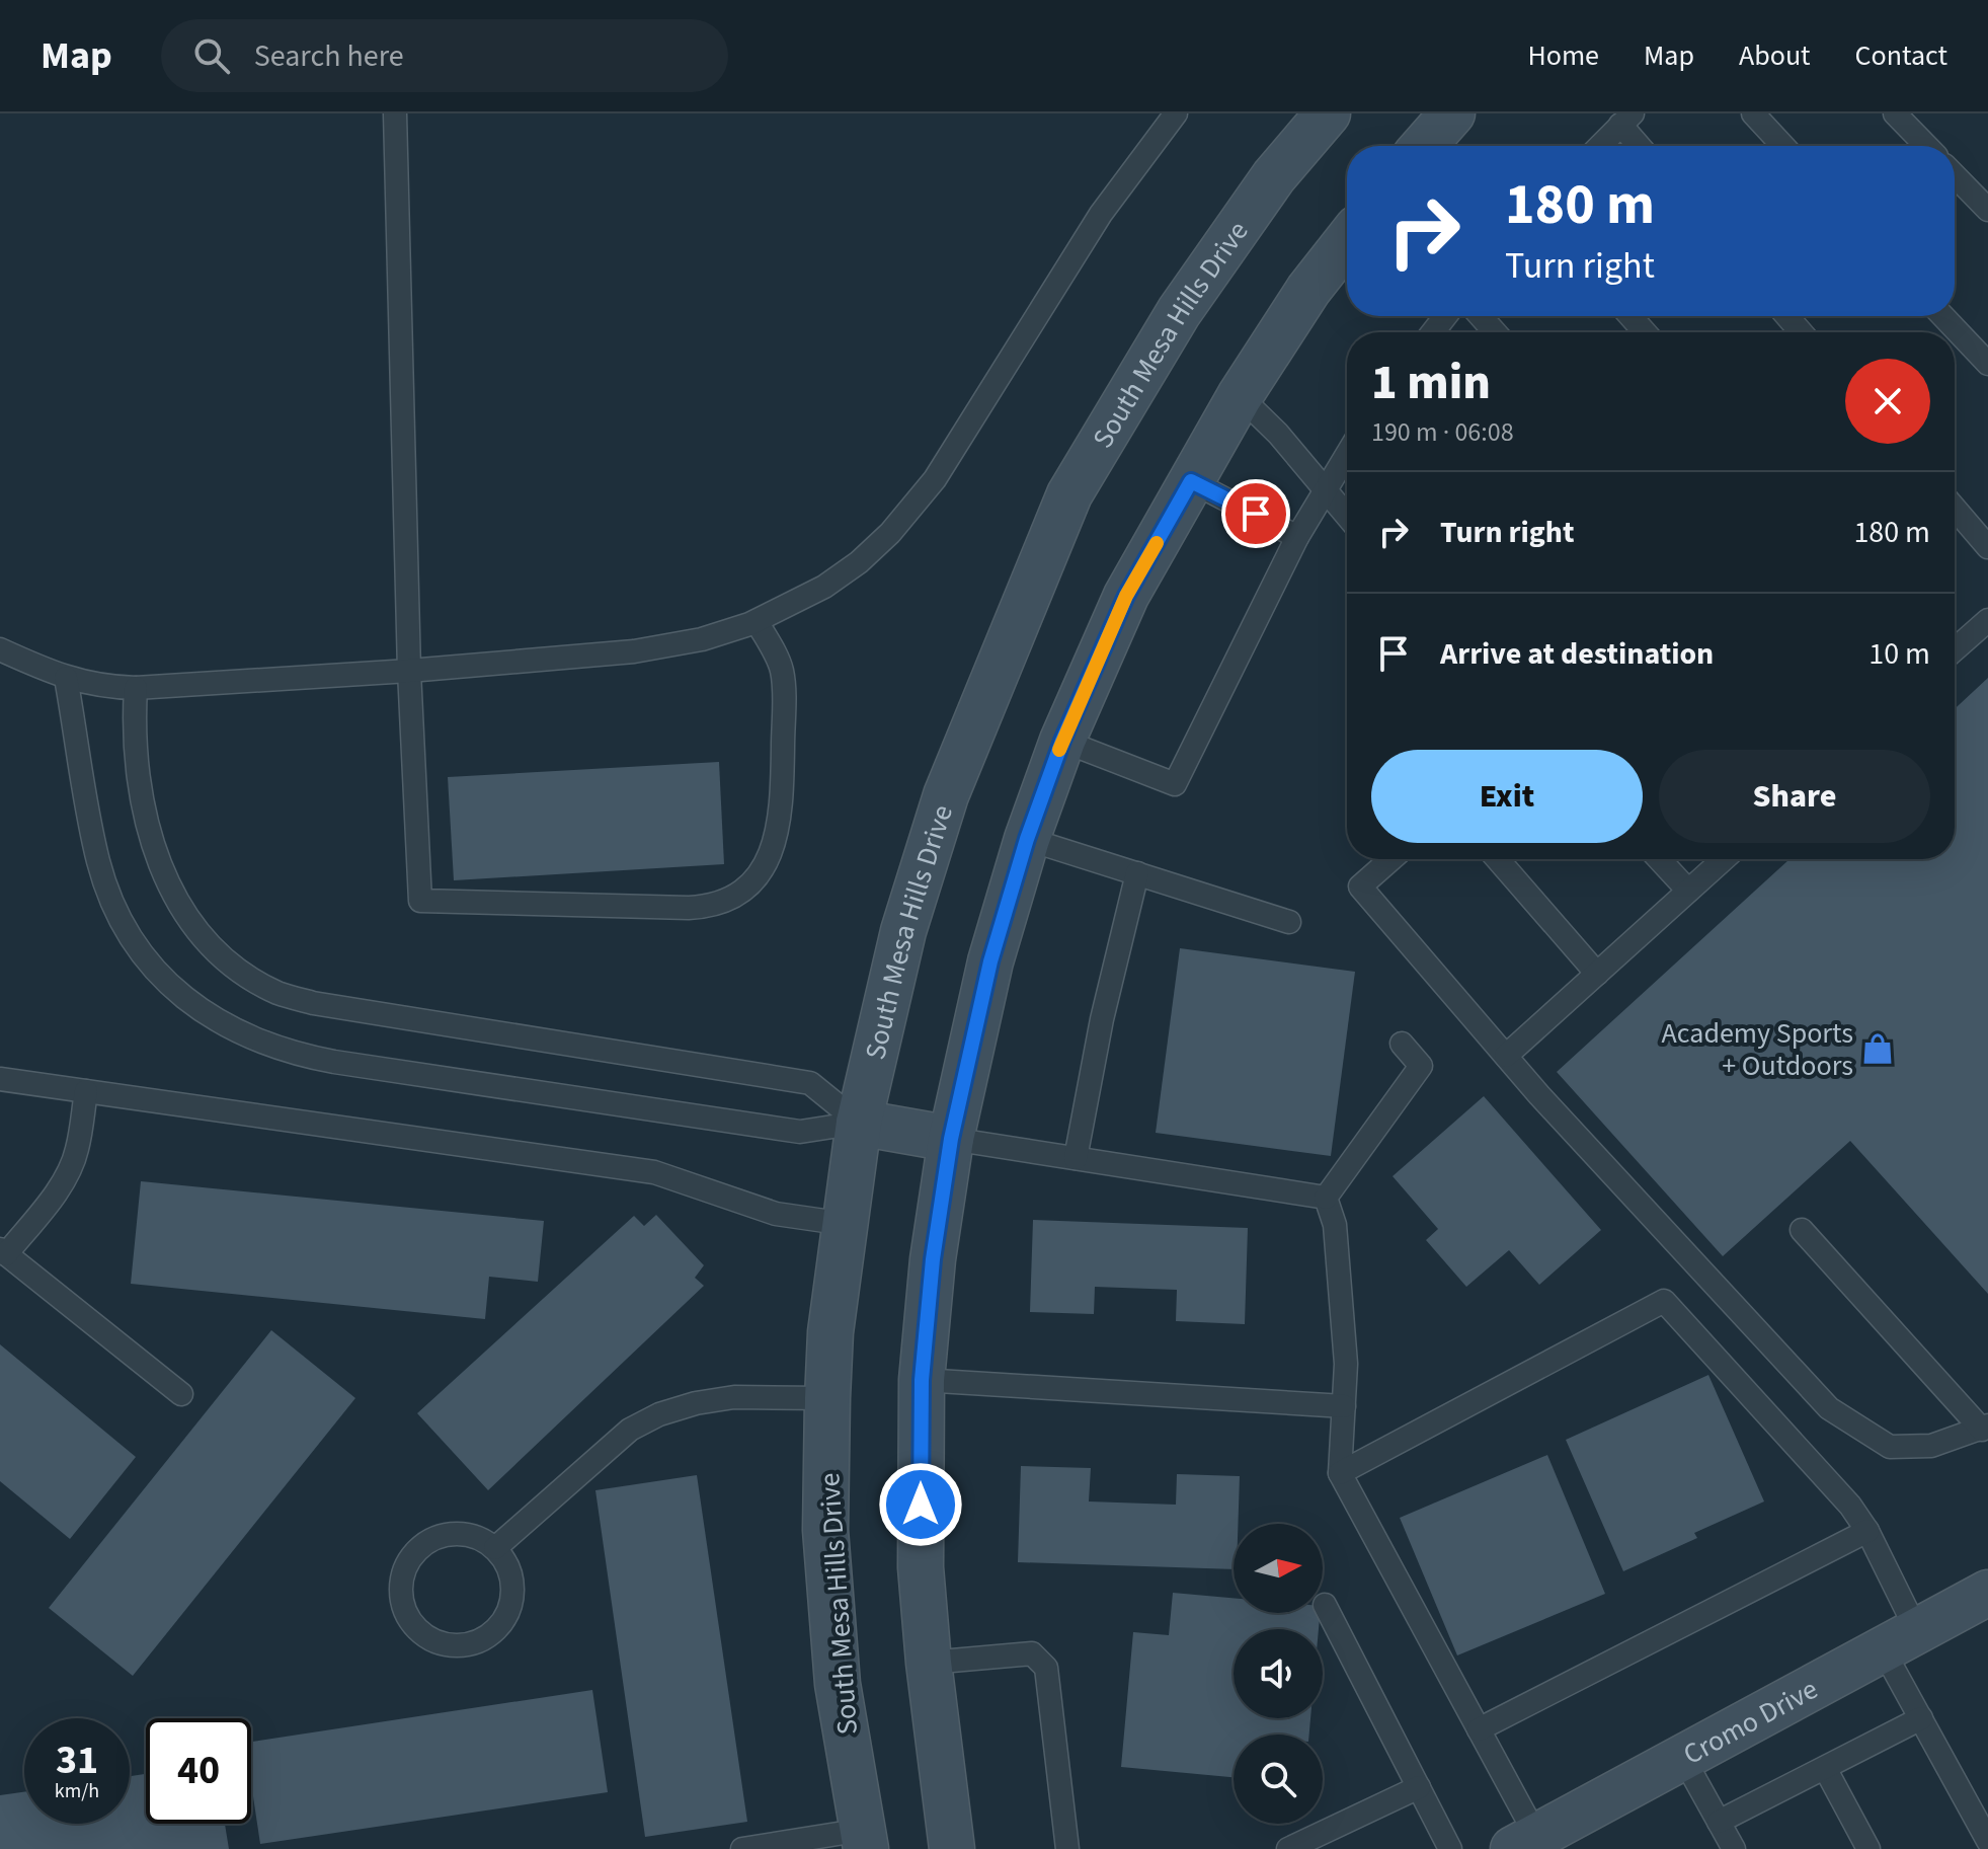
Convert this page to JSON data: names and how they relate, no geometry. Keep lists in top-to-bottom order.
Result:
{
  "streets": {
    "street": ["South Mesa Hills Drive", "Cromo Drive"]
  },
  "places": {
    "shop": ["Academy Sports + Outdoors"]
  },
  "north": "right",
  "page": {
    "header": "Map",
    "search": "Search here",
    "nav": [
      "Home",
      "Map",
      "About",
      "Contact"
    ],
    "turn": ["180 m", "Turn right"],
    "heading": ["1 min", "190 m · 06:08"],
    "list": [
      {
        "name": "Turn right",
        "value": "180 m"
      },
      {
        "name": "Arrive at destination",
        "value": "10 m"
      }
    ],
    "buttons": ["Exit", "Share"],
    "speed": "31 km/h",
    "limit": "40"
  }
}
